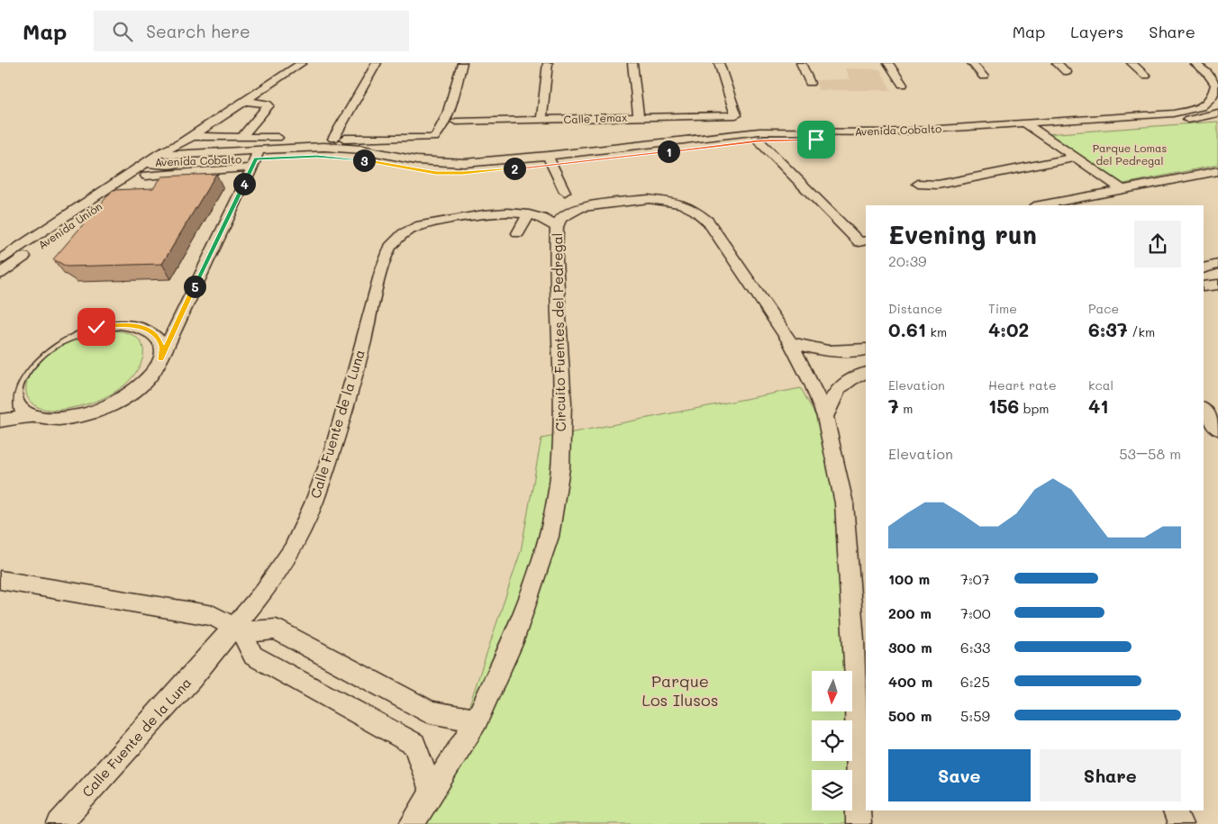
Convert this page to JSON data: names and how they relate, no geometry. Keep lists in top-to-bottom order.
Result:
{
  "streets": {
    "street": [
      "Calle Temax",
      "Avenida Cobalto",
      "Avenida Unión",
      "Circuito Fuentes del Pedregal",
      "Calle Fuente de la Luna"
    ]
  },
  "crossings": [
    ["Avenida Cobalto", "Avenida Unión"],
    ["Circuito Fuentes del Pedregal", "Calle Fuente de la Luna"]
  ],
  "parks": ["Parque Lomas del Pedregal", "Parque Los Ilusos"],
  "north": "bottom",
  "page": {
    "header": "Map",
    "search": "Search here",
    "nav": ["Map", "Layers", "Share"],
    "pins": [
      "1",
      "3",
      "2",
      "4",
      "5"
    ],
    "heading": ["Evening run", "20:39"],
    "stats": [
      ["Distance", "0.61 km"],
      ["Time", "4:02"],
      ["Pace", "6:37 /km"],
      ["Elevation", "7 m"],
      ["Heart rate", "156 bpm"],
      ["kcal", "41"]
    ],
    "chart": ["Elevation", "53–58 m"],
    "list": [
      {
        "name": "100 m",
        "note": "7:07"
      },
      {
        "name": "200 m",
        "note": "7:00"
      },
      {
        "name": "300 m",
        "note": "6:33"
      },
      {
        "name": "400 m",
        "note": "6:25"
      },
      {
        "name": "500 m",
        "note": "5:59"
      }
    ],
    "buttons": ["Save", "Share"]
  }
}
